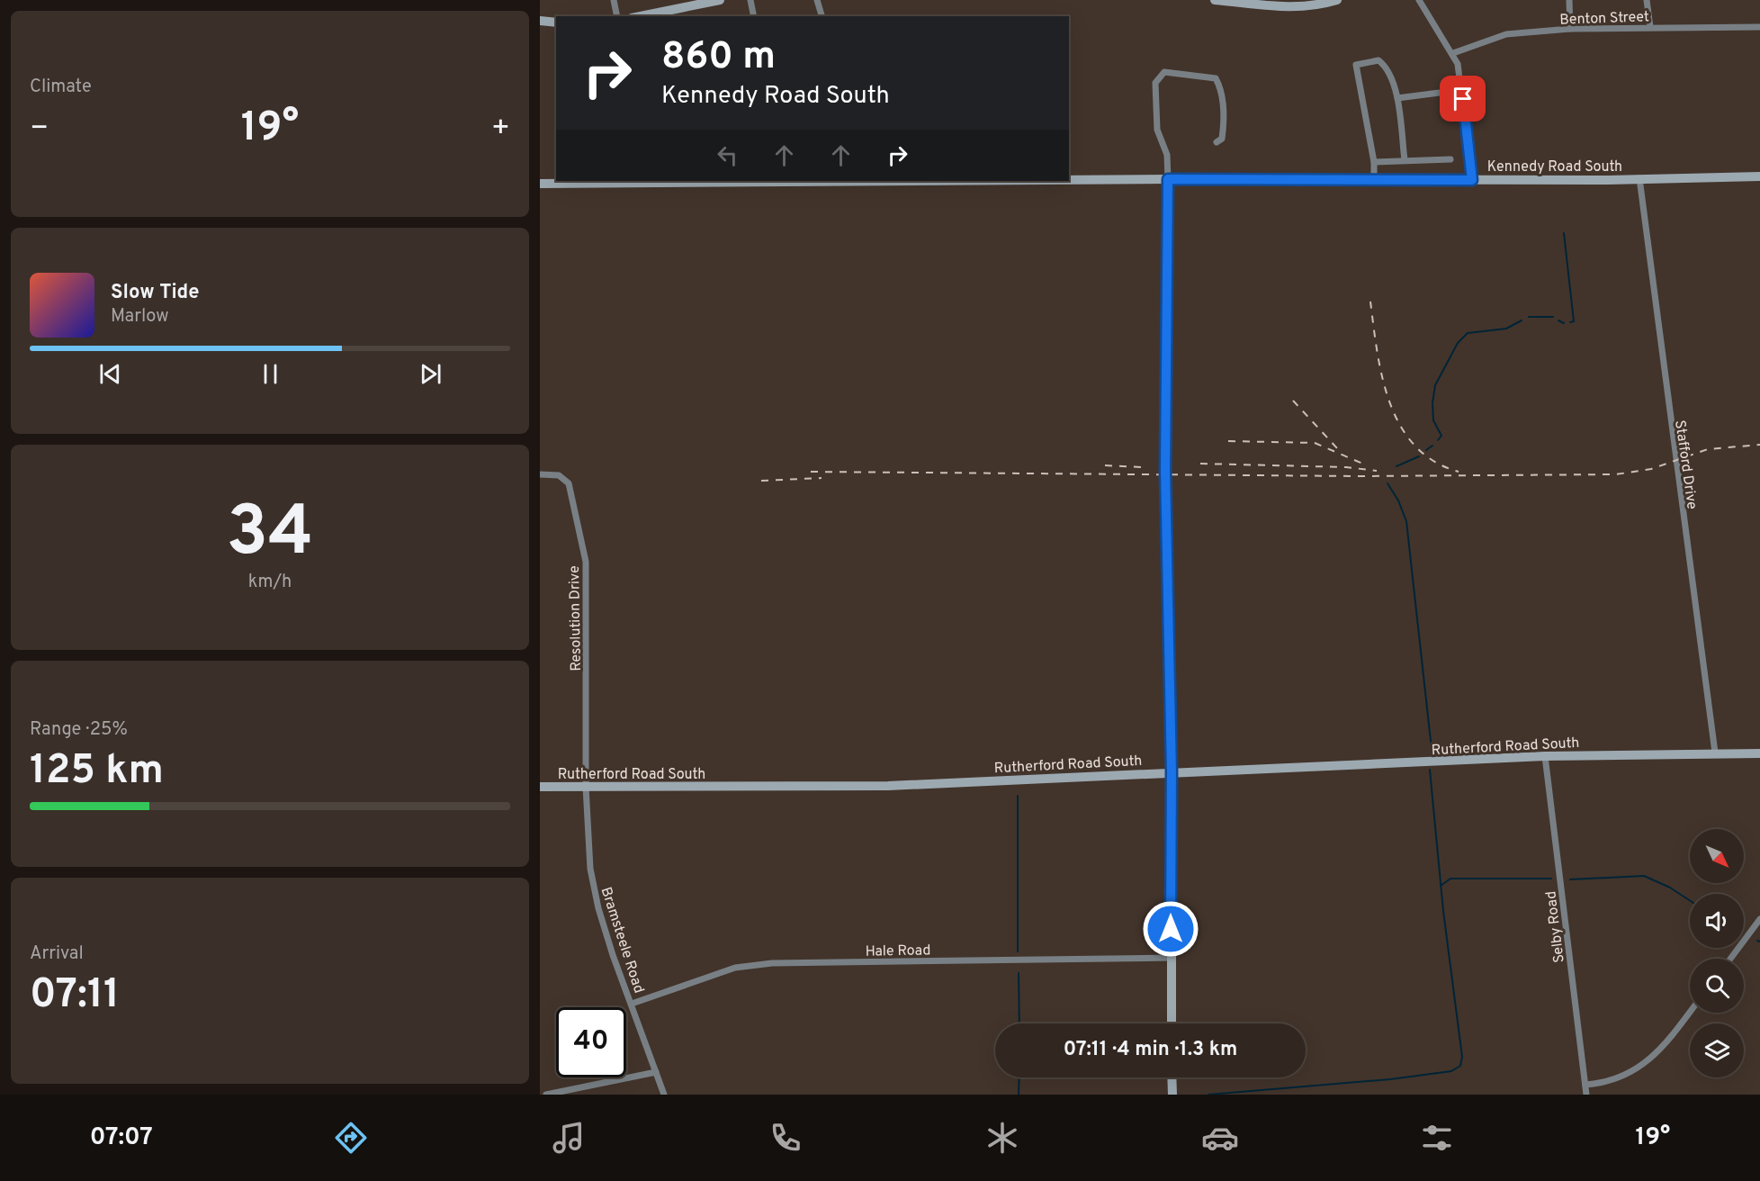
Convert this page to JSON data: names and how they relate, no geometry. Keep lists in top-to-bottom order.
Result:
{
  "streets": {
    "street": [
      "Benton Street",
      "Kennedy Road South",
      "Stafford Drive",
      "Resolution Drive",
      "Rutherford Road South",
      "Selby Road",
      "Bramsteele Road",
      "Hale Road"
    ]
  },
  "crossings": [
    ["Kennedy Road South", "Stafford Drive"],
    ["Stafford Drive", "Rutherford Road South"],
    ["Resolution Drive", "Rutherford Road South"],
    ["Resolution Drive", "Bramsteele Road"],
    ["Rutherford Road South", "Selby Road"],
    ["Rutherford Road South", "Bramsteele Road"],
    ["Bramsteele Road", "Hale Road"]
  ],
  "north": "bottom right",
  "page": {
    "tile": [
      "Climate",
      ["34", "km/h"],
      ["Range · 25%", "125 km"],
      ["Arrival", "07:11"]
    ],
    "turn": ["860 m", "Kennedy Road South"],
    "heat": ["−", "19°", "+"],
    "song": ["Slow Tide", "Marlow"],
    "limit": "40",
    "trip": "07:11 · 4 min · 1.3 km",
    "tabs": ["07:07", "19°"]
  }
}
